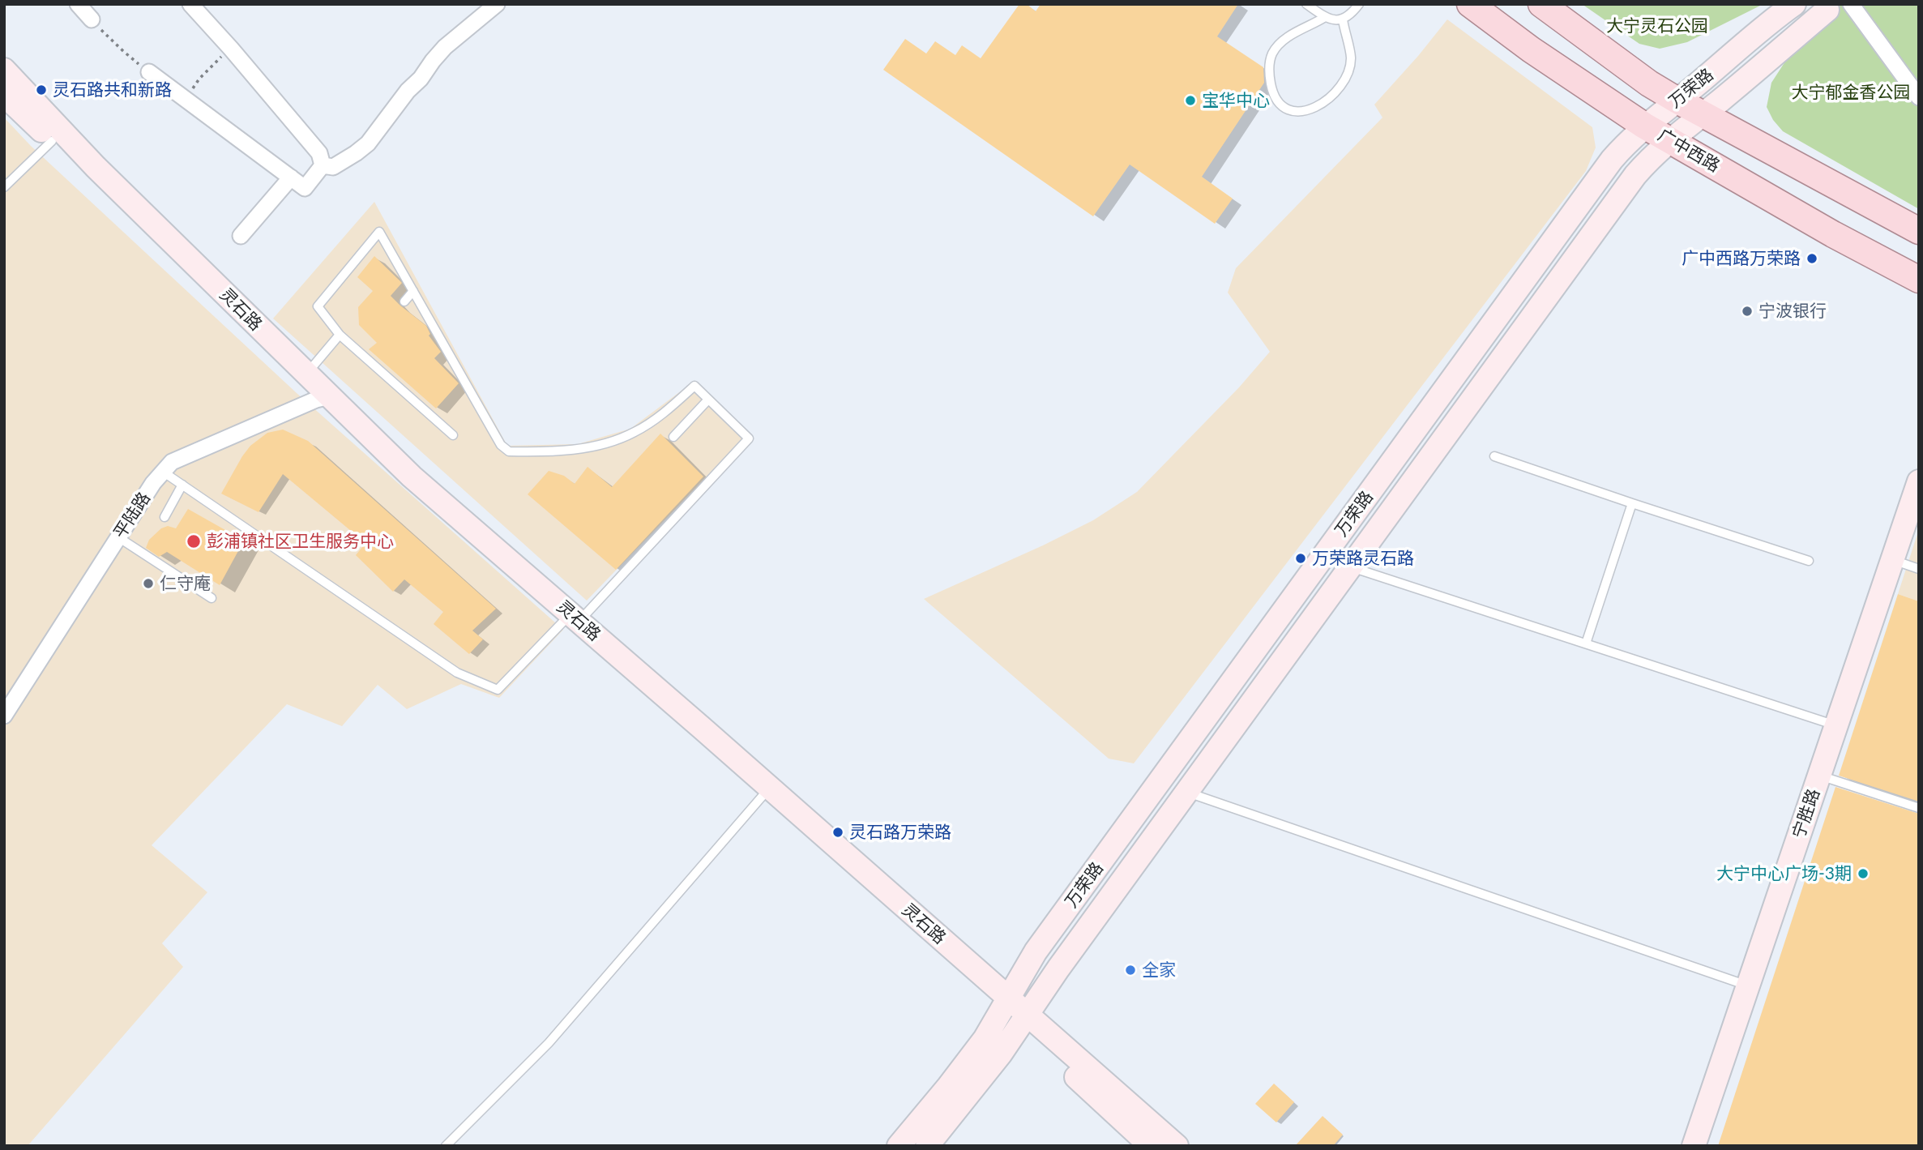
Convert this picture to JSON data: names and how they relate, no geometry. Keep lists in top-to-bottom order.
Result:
{
  "streets": {
    "main road": [
      "万荣路",
      "广中西路",
      "灵石路",
      "宁胜路"
    ],
    "street": ["平陆路"]
  },
  "crossings": [
    ["万荣路", "广中西路"],
    ["万荣路", "灵石路"],
    ["灵石路", "平陆路"]
  ],
  "parks": ["大宁灵石公园", "大宁郁金香公园"],
  "places": [
    "灵石路共和新路",
    "宝华中心",
    "广中西路万荣路",
    "宁波银行",
    "彭浦镇社区卫生服务中心",
    "万荣路灵石路",
    "仁守庵",
    "灵石路万荣路",
    "大宁中心广场-3期",
    "全家"
  ]
}
